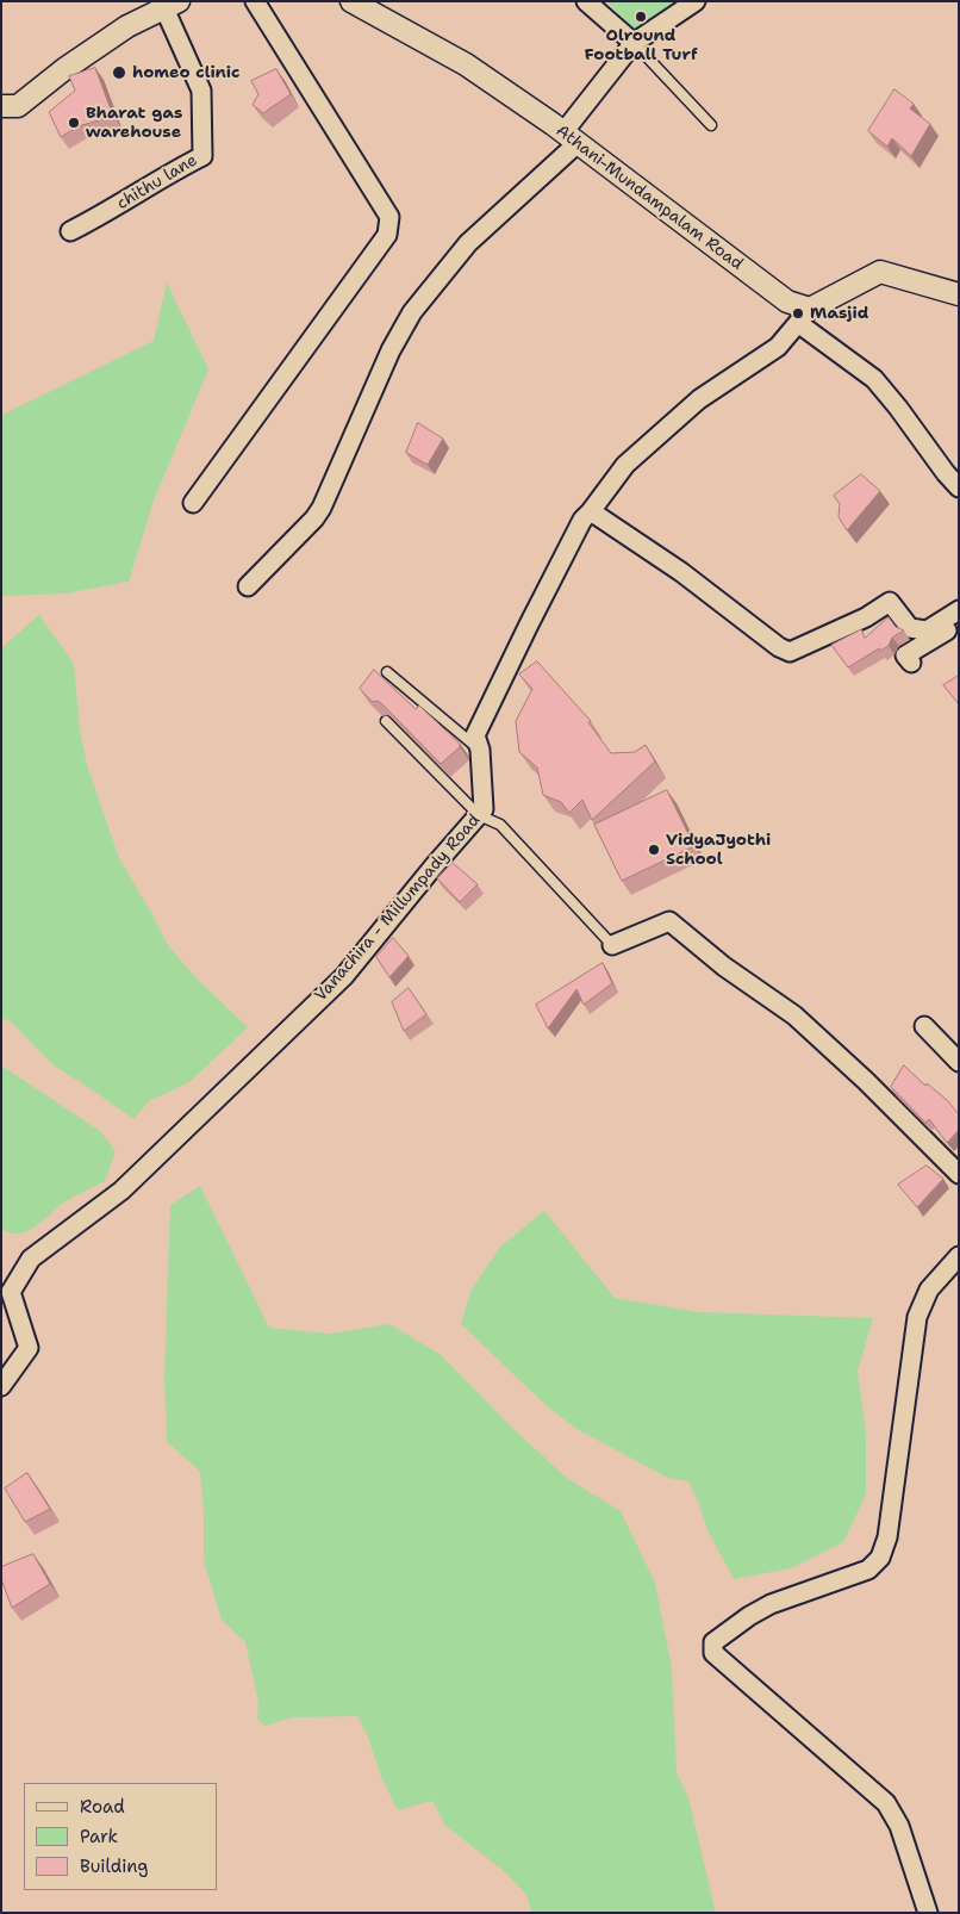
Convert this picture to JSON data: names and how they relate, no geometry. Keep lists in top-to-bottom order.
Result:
{
  "streets": {
    "street": ["chithu lane", "Athani-Mundampalam Road", "Vanachira - Millumpady Road"]
  },
  "crossings": [
    ["Athani-Mundampalam Road", "Vanachira - Millumpady Road"]
  ],
  "places": [
    "Olround Football Turf",
    "homeo clinic",
    "Bharat gas warehouse",
    "Masjid",
    "VidyaJyothi School"
  ],
  "legend": ["Road", "Park", "Building"]
}
